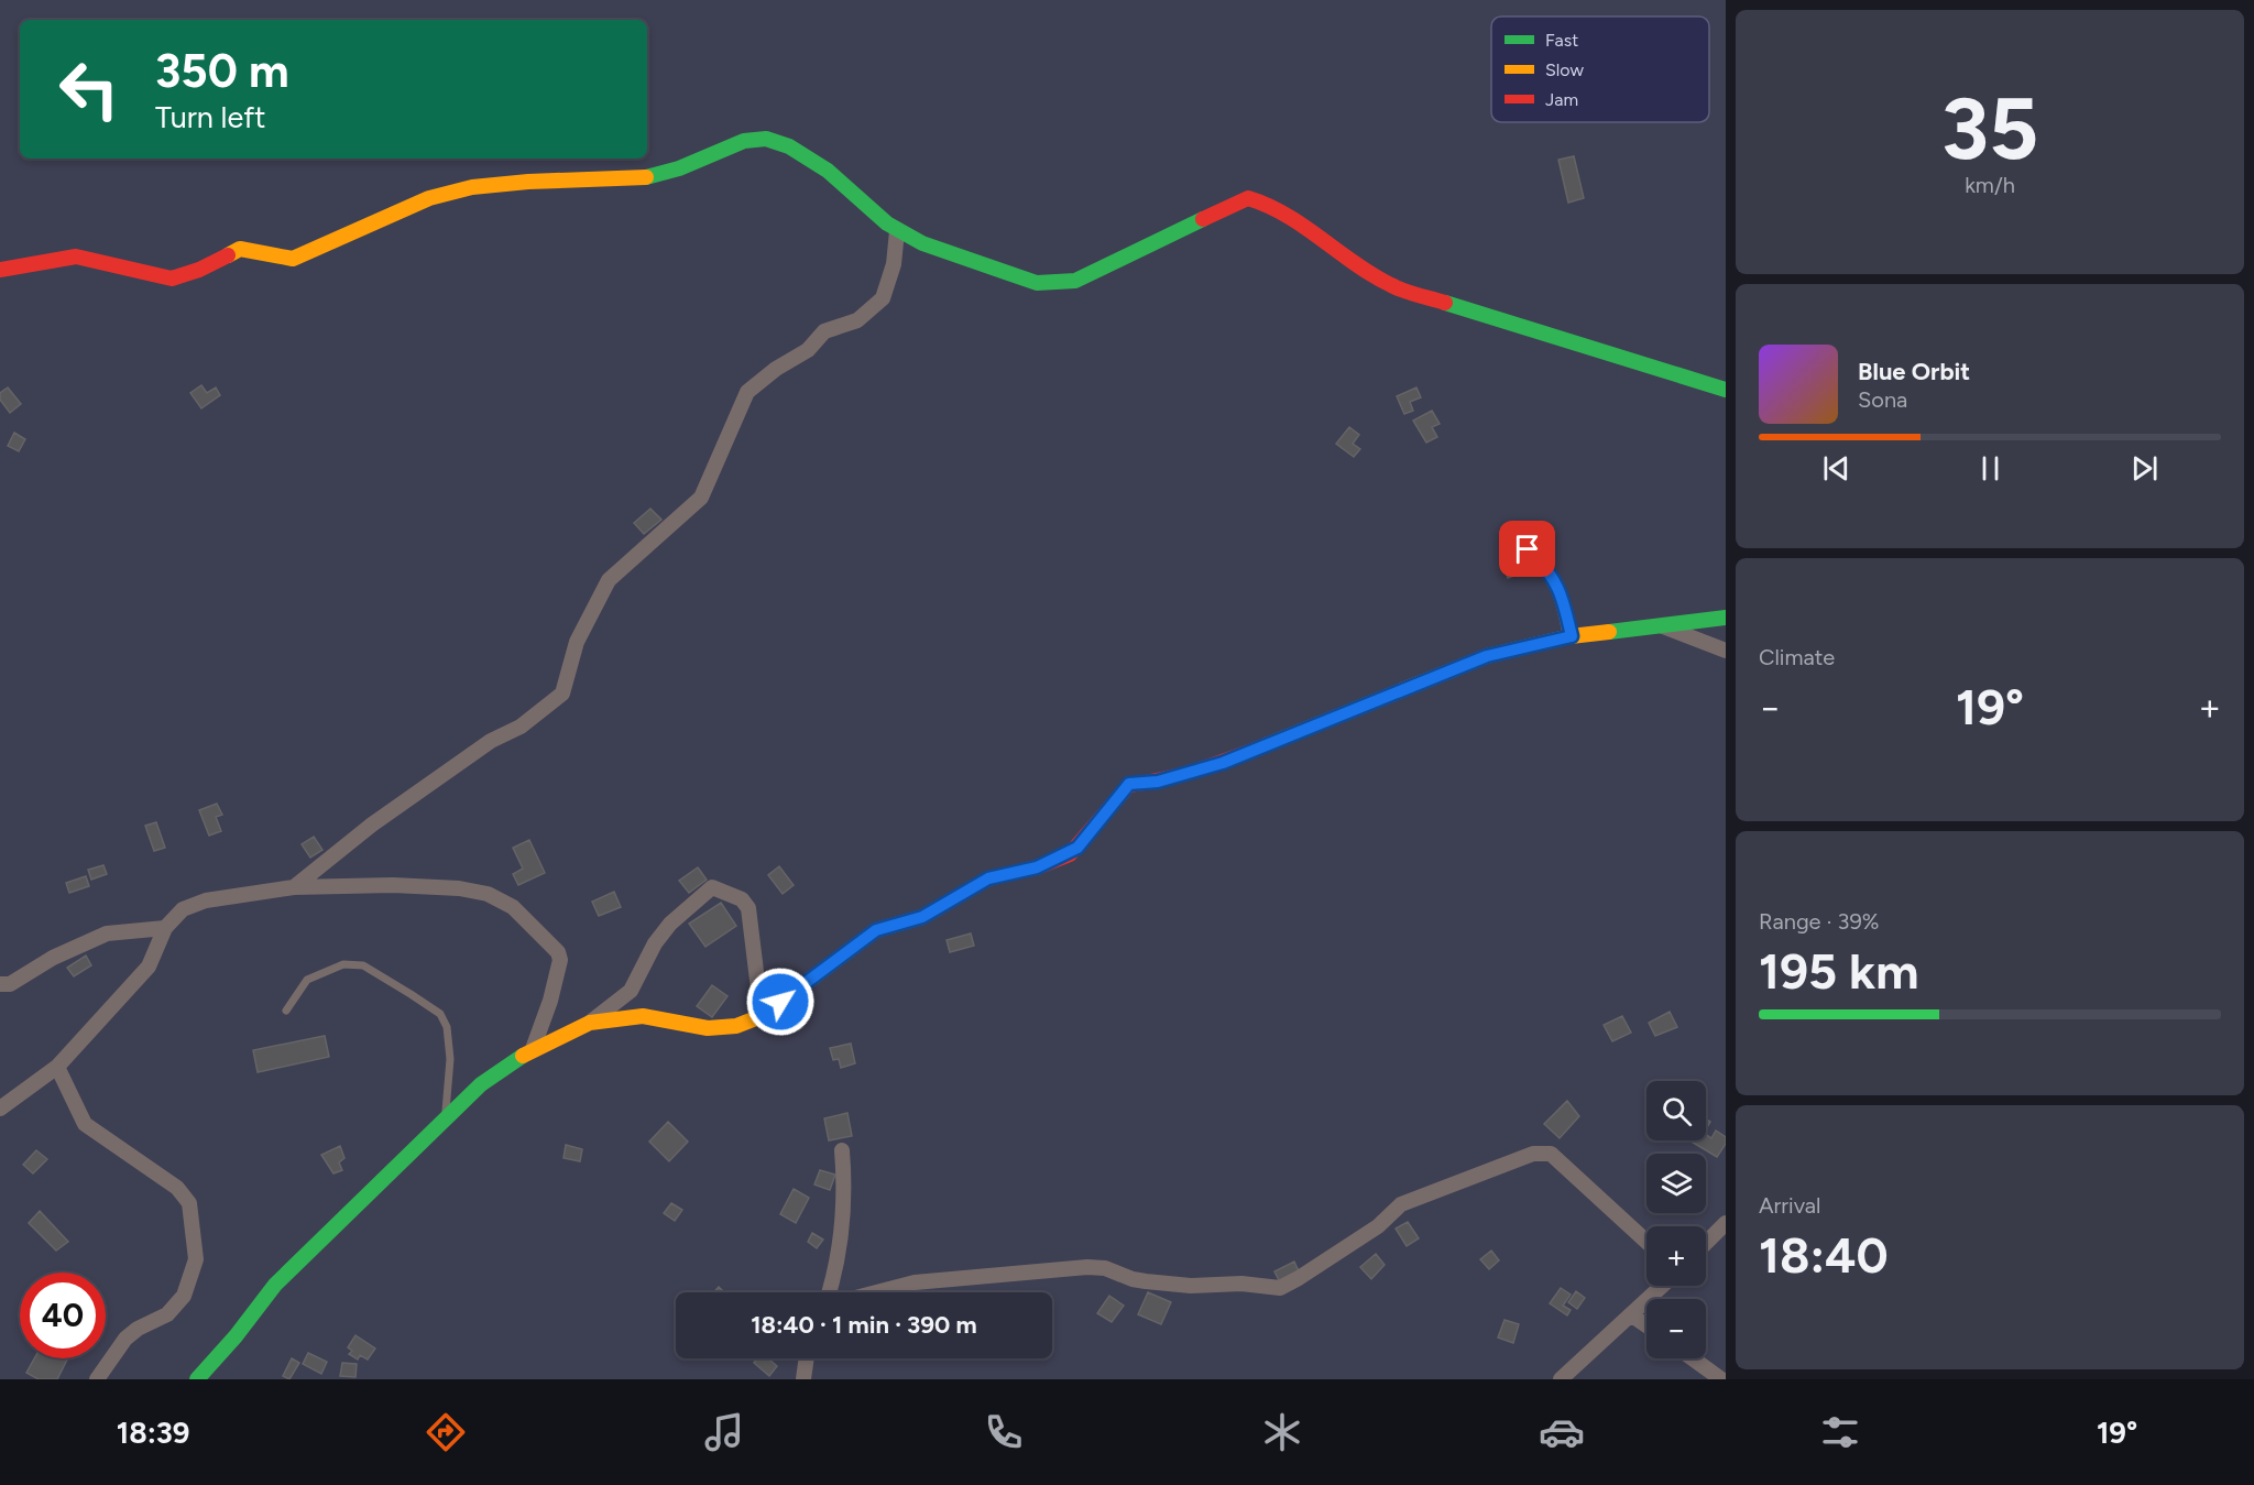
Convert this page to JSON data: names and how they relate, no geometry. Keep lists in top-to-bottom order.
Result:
{
  "legend": ["Fast", "Slow", "Jam"],
  "page": {
    "tile": [
      ["35", "km/h"],
      "Climate",
      ["Range · 39%", "195 km"],
      ["Arrival", "18:40"]
    ],
    "turn": ["350 m", "Turn left"],
    "song": ["Blue Orbit", "Sona"],
    "heat": ["−", "19°", "+"],
    "map_buttons": ["+", "−"],
    "limit": "40",
    "trip": "18:40 · 1 min · 390 m",
    "tabs": ["18:39", "19°"]
  }
}
